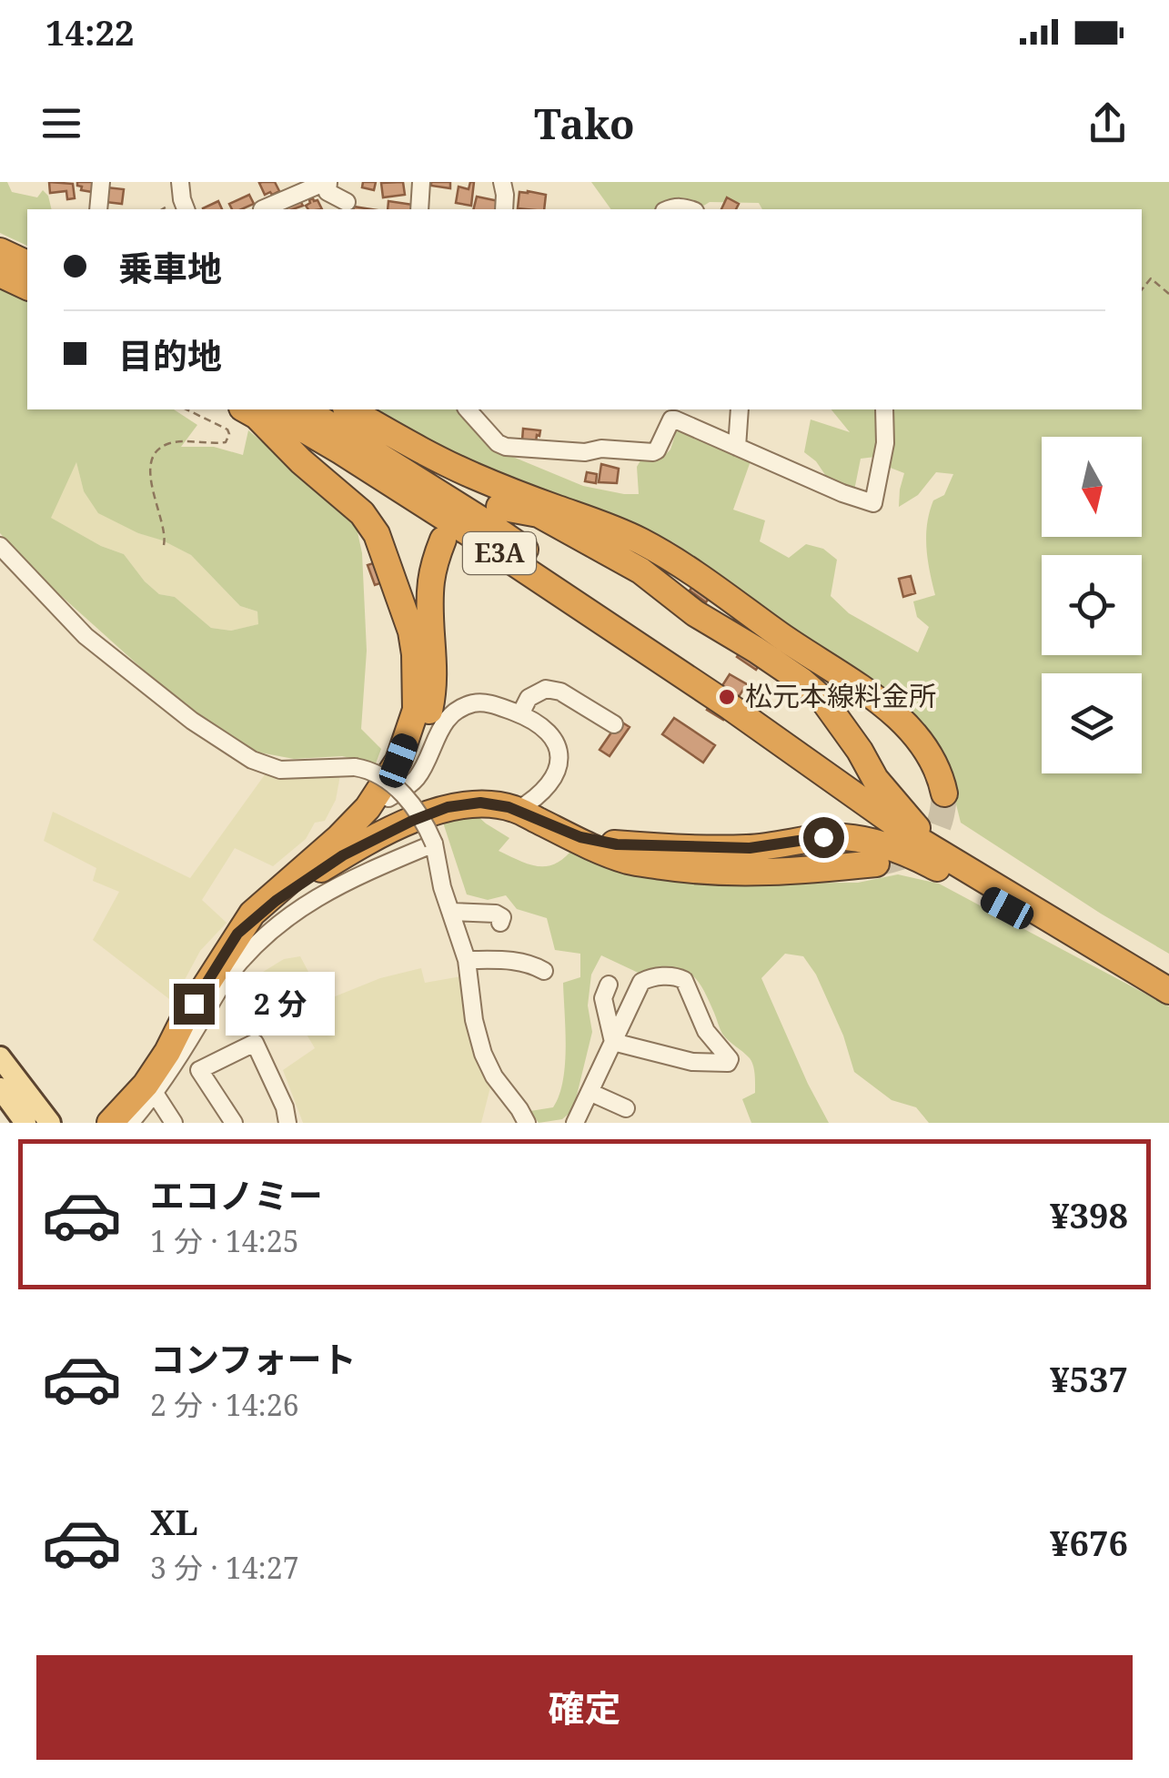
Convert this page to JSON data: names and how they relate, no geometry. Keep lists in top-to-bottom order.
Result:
{
  "streets": {
    "highway": ["E3A"]
  },
  "places": ["松元本線料金所"],
  "north": "bottom",
  "page": {
    "status": "14:22",
    "header": "Tako",
    "banner": ["乗車地", "目的地"],
    "bubble": "2 分",
    "list": [
      {
        "name": "エコノミー",
        "note": "1 分 · 14:25",
        "value": "¥398"
      },
      {
        "name": "コンフォート",
        "note": "2 分 · 14:26",
        "value": "¥537"
      },
      {
        "name": "XL",
        "note": "3 分 · 14:27",
        "value": "¥676"
      }
    ],
    "buttons": "確定"
  }
}
